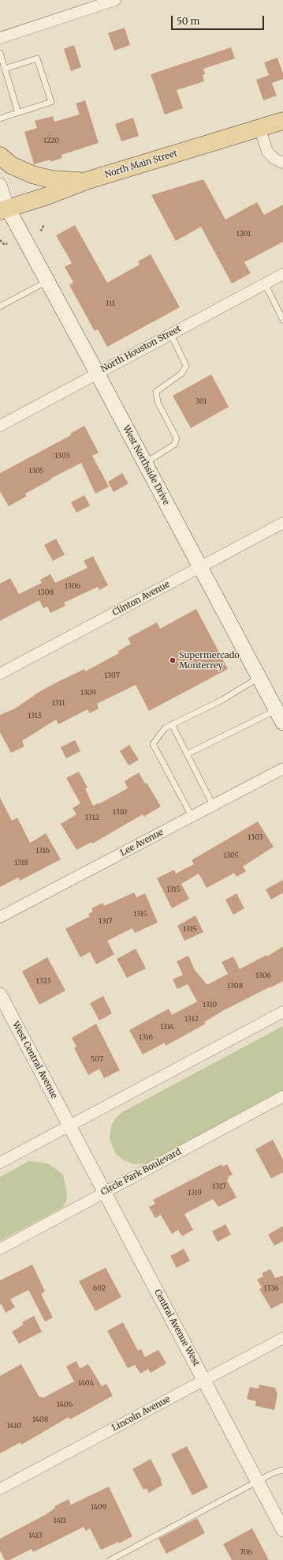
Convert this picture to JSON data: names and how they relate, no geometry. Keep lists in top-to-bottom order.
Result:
{
  "streets": {
    "main road": ["North Main Street", "West Northside Drive"],
    "street": [
      "North Houston Street",
      "Clinton Avenue",
      "Lee Avenue",
      "West Central Avenue",
      "Circle Park Boulevard",
      "Central Avenue West",
      "Lincoln Avenue"
    ]
  },
  "crossings": [
    ["North Main Street", "West Northside Drive"],
    ["North Houston Street", "West Northside Drive"],
    ["West Northside Drive", "Clinton Avenue"],
    ["West Central Avenue", "Central Avenue West"],
    ["Circle Park Boulevard", "Central Avenue West"],
    ["Central Avenue West", "Lincoln Avenue"]
  ],
  "places": ["Supermercado Monterrey"],
  "house_numbers": [
    "1220",
    "1201",
    "111",
    "301",
    "1303",
    "1305",
    "1306",
    "1308",
    "1307",
    "1309",
    "1311",
    "1313",
    "1310",
    "1312",
    "1303",
    "1316",
    "1305",
    "1318",
    "1315",
    "1315",
    "1317",
    "1315",
    "1306",
    "1323",
    "1308",
    "1310",
    "1312",
    "1314",
    "1316",
    "507",
    "1317",
    "1319",
    "602",
    "1336",
    "1404",
    "1406",
    "1408",
    "1410",
    "1409",
    "1411",
    "1413",
    "706"
  ],
  "scale_bar": "50 m"
}
